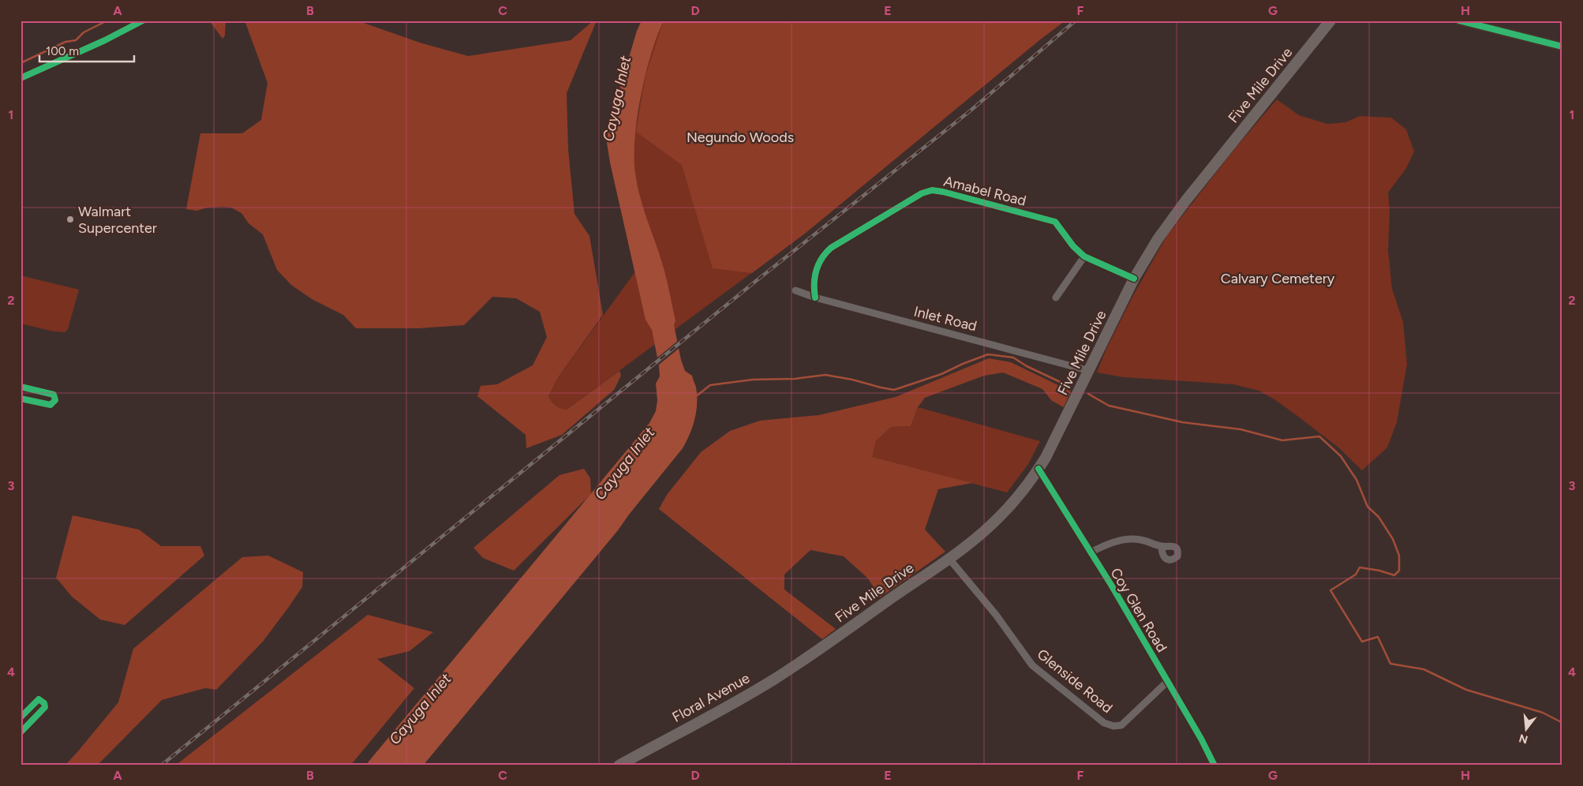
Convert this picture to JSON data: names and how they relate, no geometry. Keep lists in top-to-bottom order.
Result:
{
  "streets": {
    "main road": ["Five Mile Drive", "Floral Avenue"],
    "street": [
      "Amabel Road",
      "Inlet Road",
      "Coy Glen Road",
      "Glenside Road"
    ]
  },
  "crossings": [
    ["Five Mile Drive", "Amabel Road"],
    ["Five Mile Drive", "Inlet Road"],
    ["Five Mile Drive", "Coy Glen Road"],
    ["Five Mile Drive", "Glenside Road"],
    ["Five Mile Drive", "Floral Avenue"],
    ["Amabel Road", "Inlet Road"],
    ["Coy Glen Road", "Glenside Road"]
  ],
  "water": ["Cayuga Inlet"],
  "parks": ["Negundo Woods", "Calvary Cemetery"],
  "places": ["Walmart Supercenter"],
  "scale_bar": "100 m",
  "north": "bottom",
  "grid": {
    "columns": [
      "A",
      "B",
      "C",
      "D",
      "E",
      "F",
      "G",
      "H"
    ],
    "rows": [
      "1",
      "2",
      "3",
      "4"
    ]
  }
}
